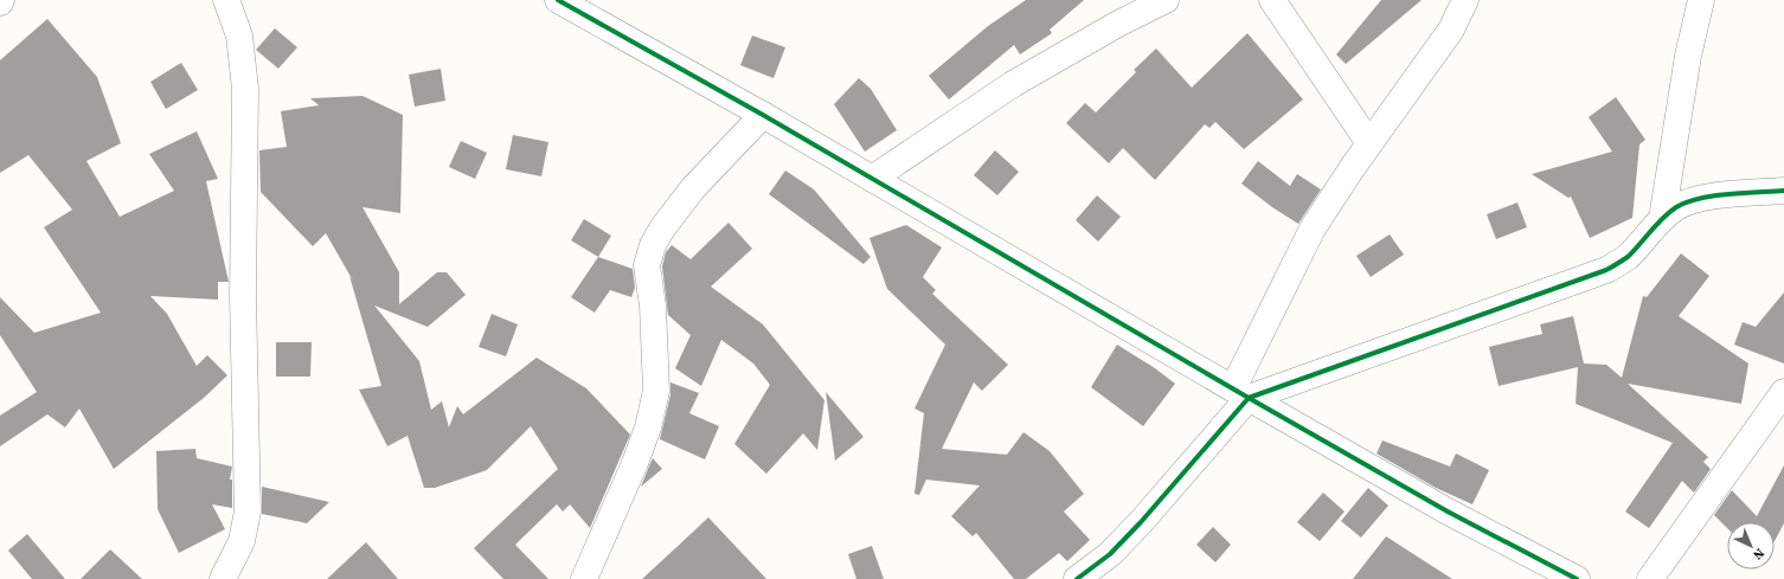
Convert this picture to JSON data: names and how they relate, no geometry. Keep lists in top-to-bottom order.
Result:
{
  "north": "bottom right"
}
